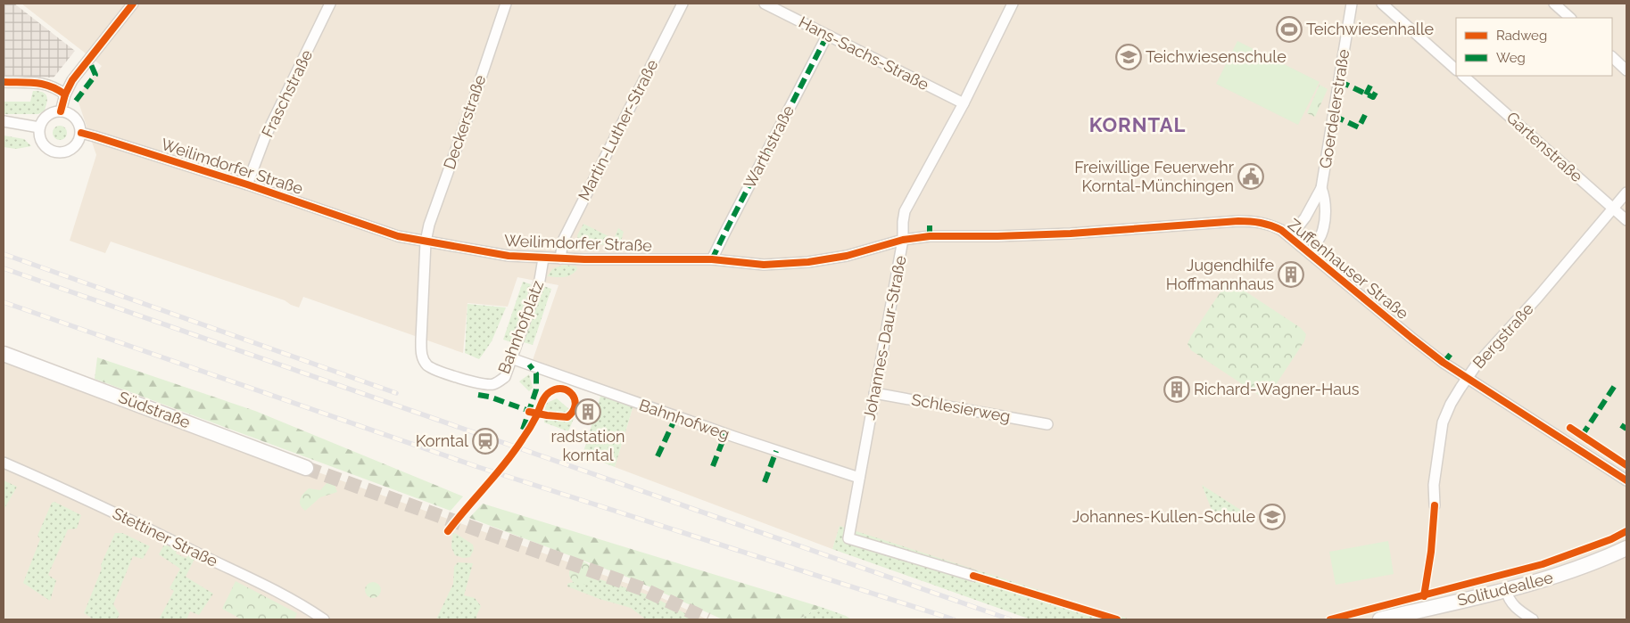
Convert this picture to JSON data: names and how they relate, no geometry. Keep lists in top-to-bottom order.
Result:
{
  "streets": {
    "main road": ["Südstraße", "Solitudeallee"],
    "street": [
      "Hans-Sachs-Straße",
      "Fraschstraße",
      "Goerdelerstraße",
      "Deckerstraße",
      "Martin-Luther-Straße",
      "Warthstraße",
      "Gartenstraße",
      "Weilimdorfer Straße",
      "Zuffenhauser Straße",
      "Bahnhofplatz",
      "Bergstraße",
      "Johannes-Daur-Straße",
      "Schlesierweg",
      "Bahnhofweg",
      "Stettiner Straße"
    ]
  },
  "crossings": [
    ["Hans-Sachs-Straße", "Warthstraße"],
    ["Hans-Sachs-Straße", "Johannes-Daur-Straße"],
    ["Fraschstraße", "Weilimdorfer Straße"],
    ["Goerdelerstraße", "Zuffenhauser Straße"],
    ["Deckerstraße", "Weilimdorfer Straße"],
    ["Deckerstraße", "Bahnhofplatz"],
    ["Martin-Luther-Straße", "Weilimdorfer Straße"],
    ["Warthstraße", "Weilimdorfer Straße"],
    ["Gartenstraße", "Bergstraße"],
    ["Weilimdorfer Straße", "Zuffenhauser Straße"],
    ["Weilimdorfer Straße", "Bahnhofplatz"],
    ["Weilimdorfer Straße", "Johannes-Daur-Straße"],
    ["Zuffenhauser Straße", "Bergstraße"],
    ["Zuffenhauser Straße", "Johannes-Daur-Straße"],
    ["Bahnhofplatz", "Bahnhofweg"],
    ["Johannes-Daur-Straße", "Schlesierweg"],
    ["Johannes-Daur-Straße", "Bahnhofweg"]
  ],
  "districts": ["KORNTAL"],
  "places": {
    "sports": ["Teichwiesenhalle"],
    "school or university": ["Teichwiesenschule", "Johannes-Kullen-Schule"],
    "public building": ["Freiwillige Feuerwehr Korntal-Münchingen"],
    "building": ["Jugendhilfe Hoffmannhaus", "Richard-Wagner-Haus", "radstation korntal"],
    "station": ["Korntal"]
  },
  "legend": ["Radweg", "Weg"]
}
